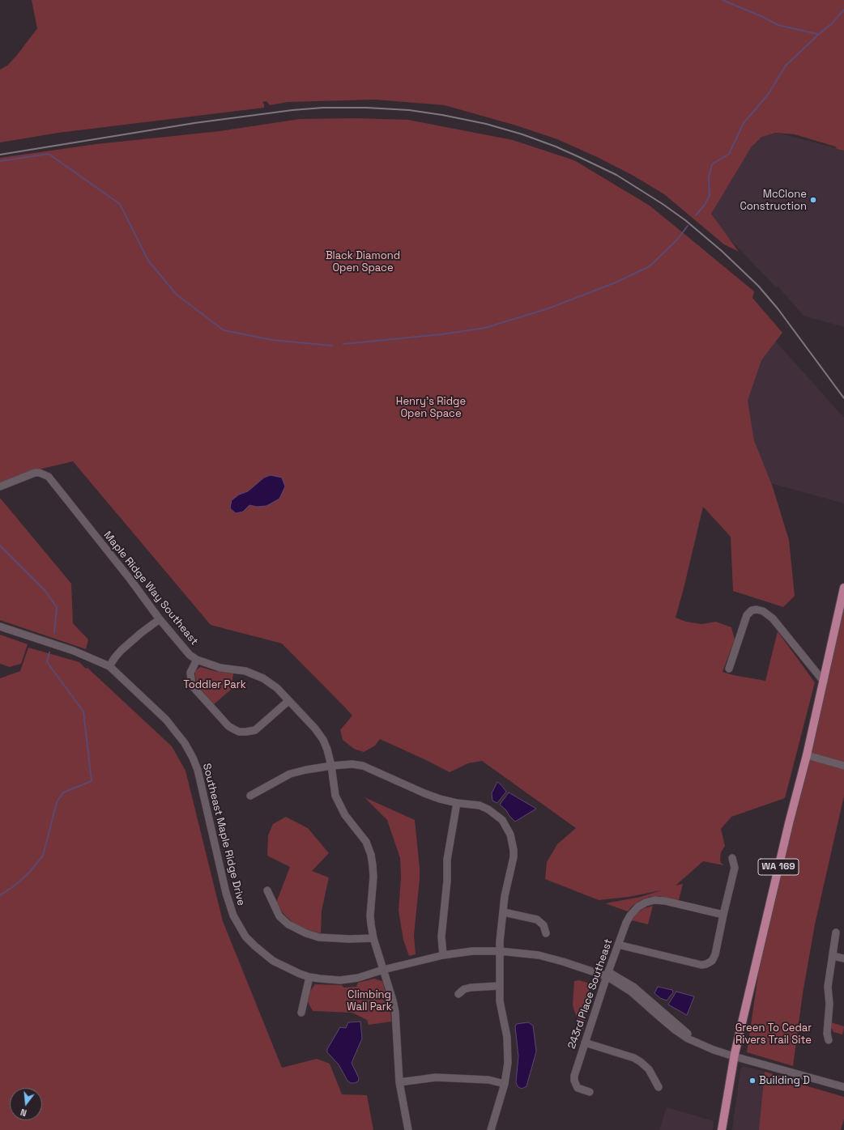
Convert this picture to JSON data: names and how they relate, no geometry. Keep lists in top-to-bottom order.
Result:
{
  "streets": {
    "main road": ["WA 169"],
    "street": ["Maple Ridge Way Southeast", "Southeast Maple Ridge Drive", "243rd Place Southeast"]
  },
  "crossings": [
    ["Maple Ridge Way Southeast", "Southeast Maple Ridge Drive"],
    ["Southeast Maple Ridge Drive", "WA 169"],
    ["Southeast Maple Ridge Drive", "243rd Place Southeast"]
  ],
  "parks": [
    "Black Diamond Open Space",
    "Henry's Ridge Open Space",
    "Toddler Park",
    "Climbing Wall Park",
    "Green To Cedar Rivers Trail Site"
  ],
  "places": ["McClone Construction", "Building D"],
  "north": "bottom"
}
